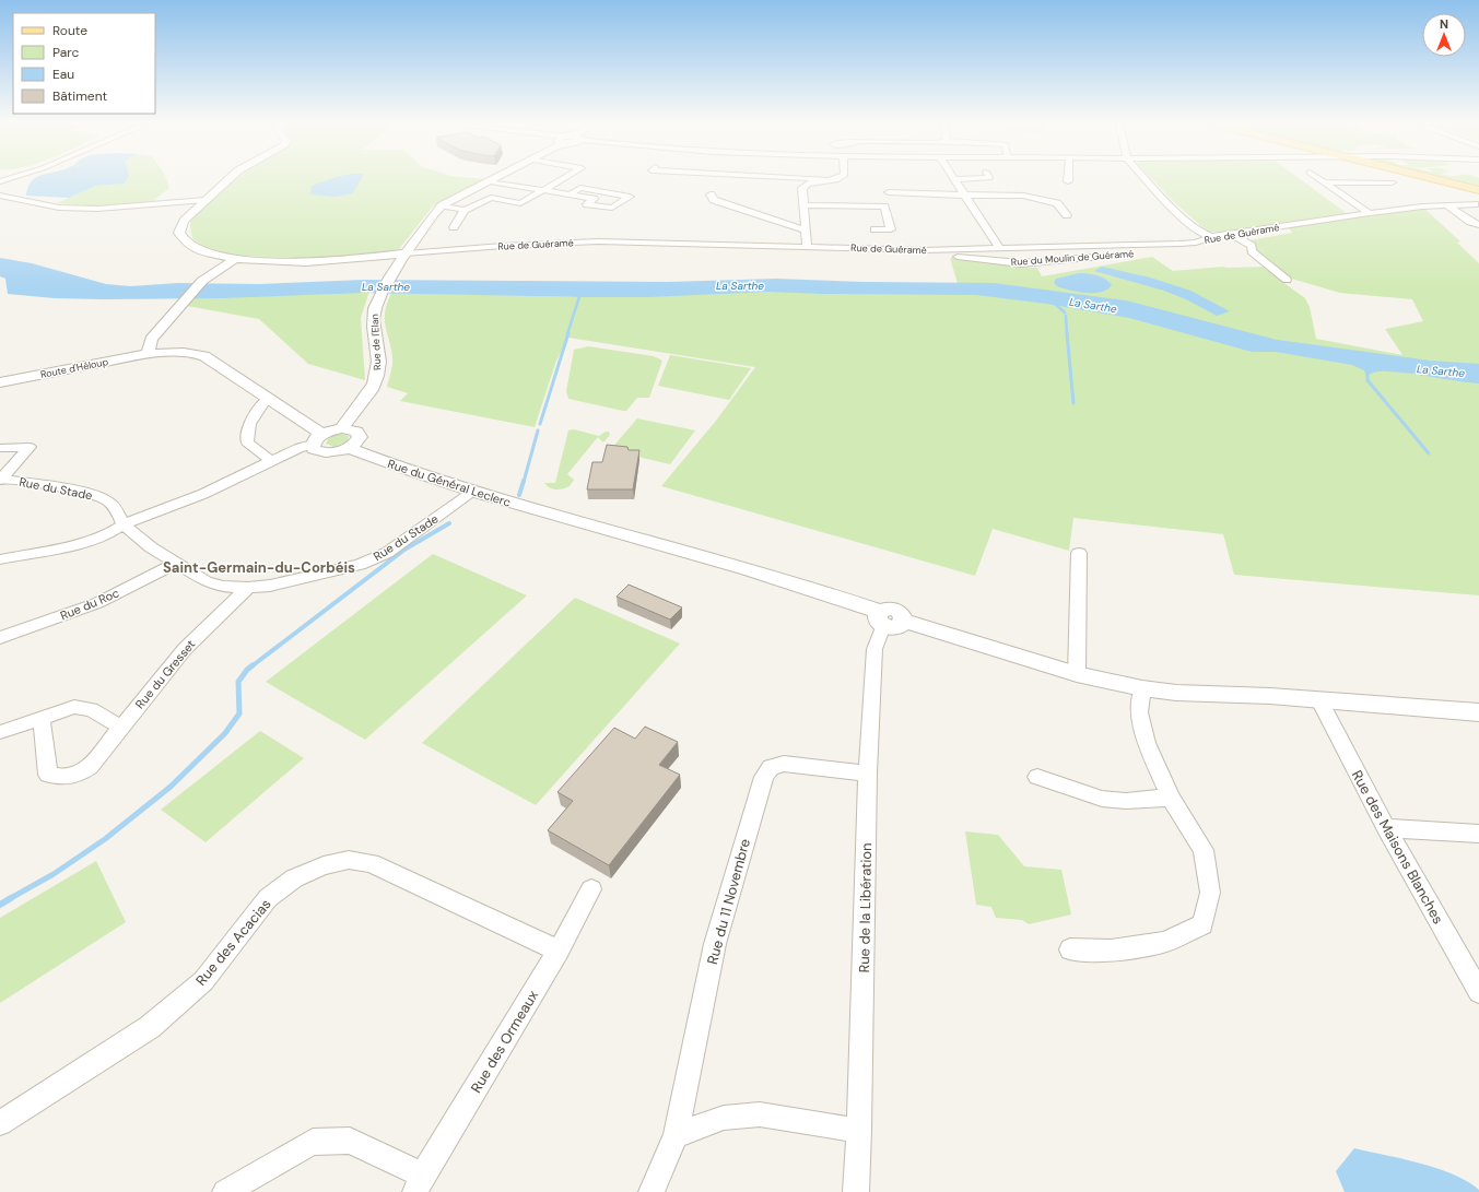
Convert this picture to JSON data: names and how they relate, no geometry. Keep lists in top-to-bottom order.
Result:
{
  "streets": {
    "street": [
      "Rue de Guéramé",
      "Rue du Moulin de Guéramé",
      "Rue de l'Elan",
      "Route d'Héloup",
      "Rue du Général Leclerc",
      "Rue du Stade",
      "Rue du Roc",
      "Rue du Gresset",
      "Rue des Maisons Blanches",
      "Rue du 11 Novembre",
      "Rue de la Libération",
      "Rue des Acacias",
      "Rue des Ormeaux"
    ]
  },
  "crossings": [
    ["Rue de Guéramé", "Rue du Moulin de Guéramé"],
    ["Rue de Guéramé", "Rue de l'Elan"],
    ["Rue du Général Leclerc", "Rue du Stade"],
    ["Rue du Général Leclerc", "Rue de la Libération"],
    ["Rue du Stade", "Rue du Roc"],
    ["Rue du Stade", "Rue du Gresset"],
    ["Rue du 11 Novembre", "Rue de la Libération"],
    ["Rue des Acacias", "Rue des Ormeaux"]
  ],
  "districts": ["Saint-Germain-du-Corbéis"],
  "water": ["La Sarthe"],
  "legend": [
    "Route",
    "Parc",
    "Eau",
    "Bâtiment"
  ],
  "north": "top"
}
